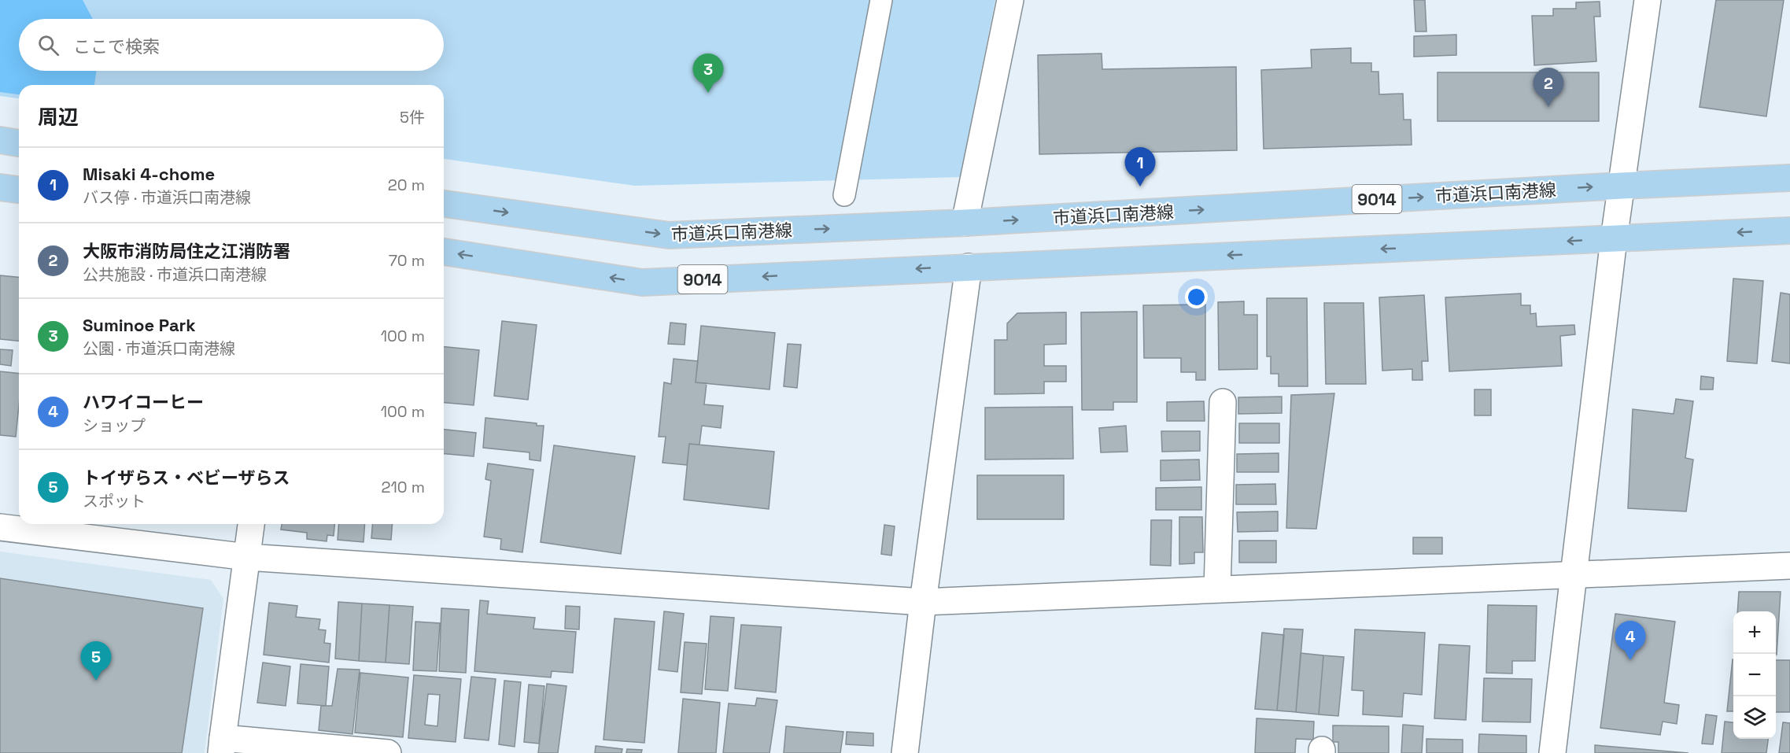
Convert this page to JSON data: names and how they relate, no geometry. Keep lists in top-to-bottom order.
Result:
{
  "streets": {
    "main road": ["市道浜口南港線", "9014"]
  },
  "page": {
    "search": "ここで検索",
    "pins": [
      "3",
      "2",
      "1",
      "4",
      "5"
    ],
    "heading": ["周辺", "5件"],
    "list": [
      {
        "mark": "1",
        "name": "Misaki 4-chome",
        "note": "バス停 · 市道浜口南港線",
        "value": "20 m"
      },
      {
        "mark": "2",
        "name": "大阪市消防局住之江消防署",
        "note": "公共施設 · 市道浜口南港線",
        "value": "70 m"
      },
      {
        "mark": "3",
        "name": "Suminoe Park",
        "note": "公園 · 市道浜口南港線",
        "value": "100 m"
      },
      {
        "mark": "4",
        "name": "ハワイコーヒー",
        "note": "ショップ",
        "value": "100 m"
      },
      {
        "mark": "5",
        "name": "トイザらス・ベビーザらス",
        "note": "スポット",
        "value": "210 m"
      }
    ],
    "map_buttons": ["+", "−"]
  }
}
